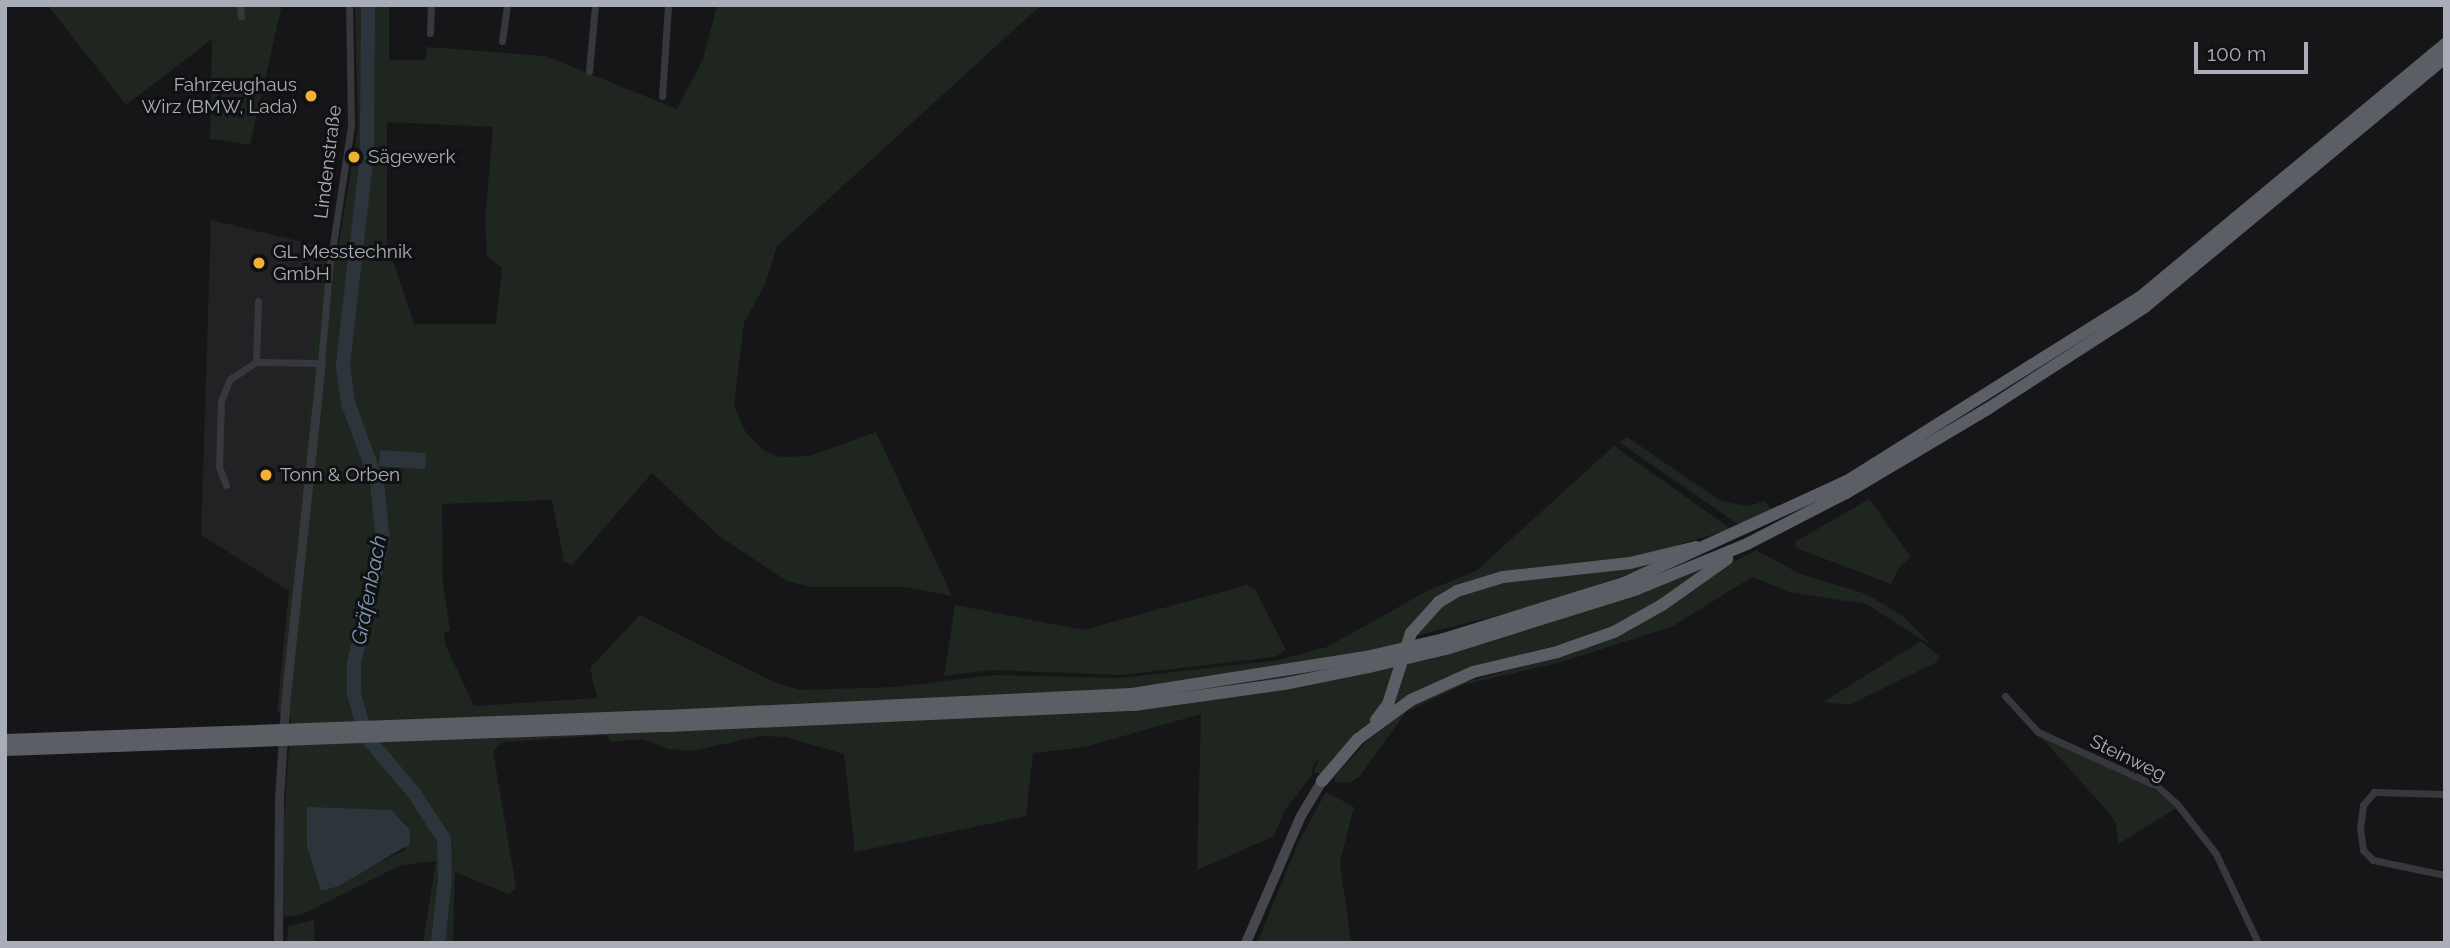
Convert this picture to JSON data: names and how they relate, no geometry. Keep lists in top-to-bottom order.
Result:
{
  "streets": {
    "street": ["Lindenstraße", "Steinweg"]
  },
  "water": ["Gräfenbach"],
  "places": [
    "Fahrzeughaus Wirz (BMW, Lada)",
    "Sägewerk",
    "GL Messtechnik GmbH",
    "Tonn & Orben"
  ],
  "scale_bar": "100 m"
}
